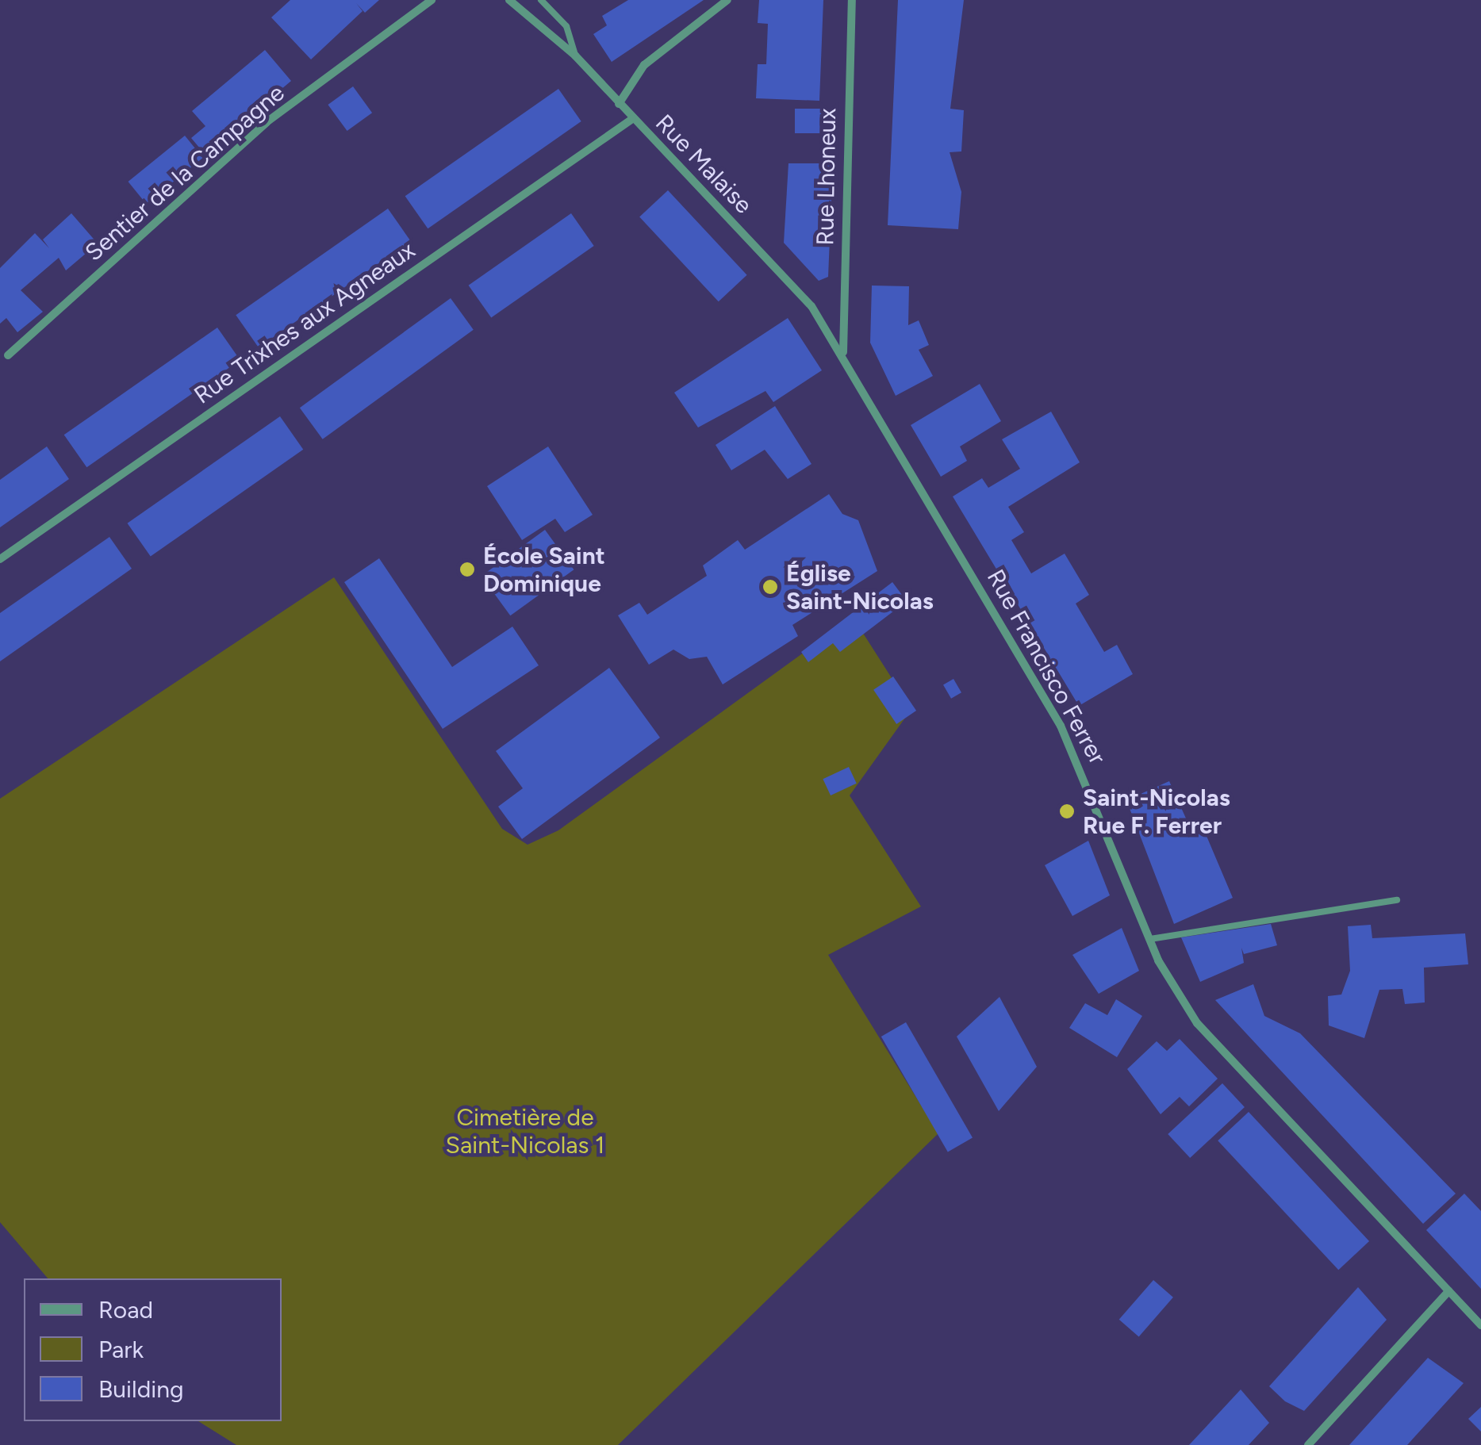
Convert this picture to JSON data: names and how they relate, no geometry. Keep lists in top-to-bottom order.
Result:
{
  "streets": {
    "street": [
      "Rue Malaise",
      "Sentier de la Campagne",
      "Rue Lhoneux",
      "Rue Trixhes aux Agneaux",
      "Rue Francisco Ferrer"
    ]
  },
  "crossings": [
    ["Rue Malaise", "Rue Lhoneux"],
    ["Rue Malaise", "Rue Trixhes aux Agneaux"],
    ["Rue Malaise", "Rue Francisco Ferrer"],
    ["Rue Lhoneux", "Rue Francisco Ferrer"]
  ],
  "parks": ["Cimetière de Saint-Nicolas 1"],
  "places": ["École Saint Dominique", "Église Saint-Nicolas", "Saint-Nicolas Rue F. Ferrer"],
  "legend": ["Road", "Park", "Building"]
}
